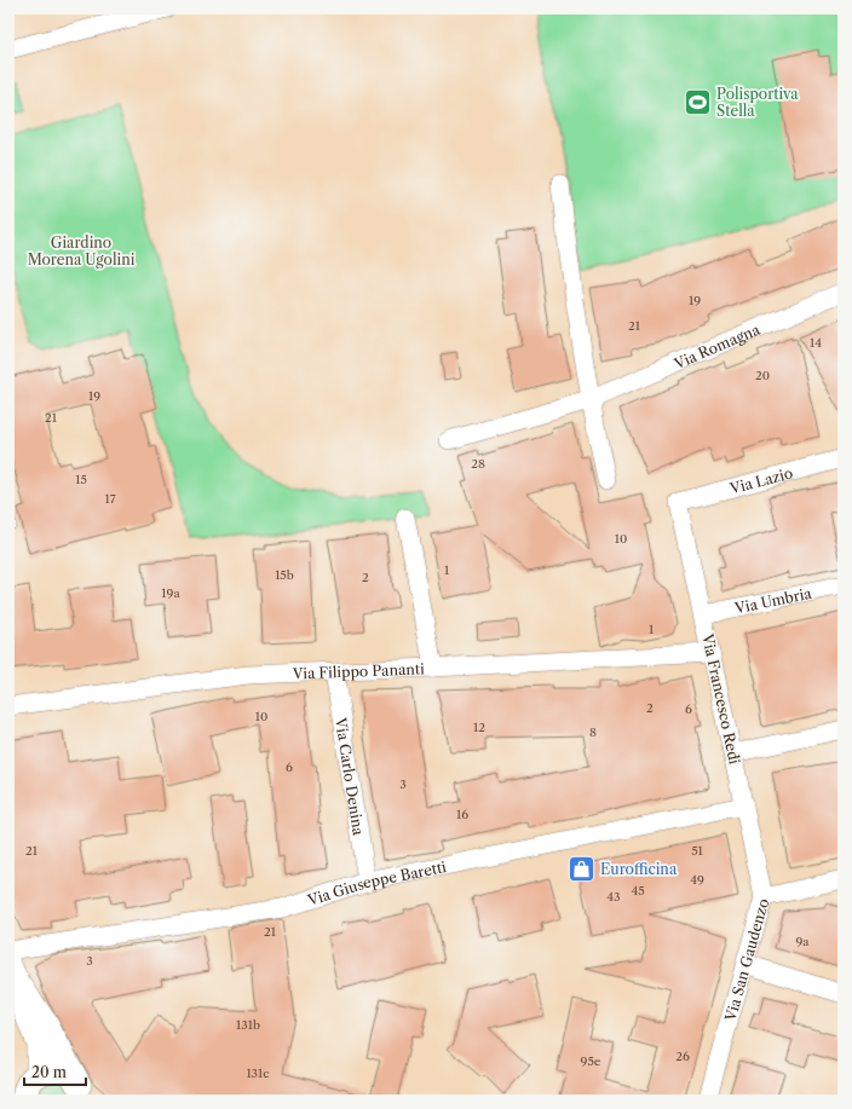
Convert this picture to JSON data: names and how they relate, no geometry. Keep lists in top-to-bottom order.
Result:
{
  "streets": {
    "street": [
      "Via Romagna",
      "Via Lazio",
      "Via Umbria",
      "Via Filippo Pananti",
      "Via Francesco Redi",
      "Via Carlo Denina",
      "Via Giuseppe Baretti",
      "Via San Gaudenzo"
    ]
  },
  "crossings": [
    ["Via Lazio", "Via Francesco Redi"],
    ["Via Umbria", "Via Francesco Redi"],
    ["Via Filippo Pananti", "Via Francesco Redi"],
    ["Via Filippo Pananti", "Via Carlo Denina"],
    ["Via Francesco Redi", "Via Giuseppe Baretti"],
    ["Via Francesco Redi", "Via San Gaudenzo"],
    ["Via Carlo Denina", "Via Giuseppe Baretti"]
  ],
  "parks": ["Giardino Morena Ugolini"],
  "places": {
    "sports": ["Polisportiva Stella"],
    "shop": ["Eurofficina"]
  },
  "house_numbers": [
    "19",
    "21",
    "14",
    "20",
    "19",
    "21",
    "28",
    "15",
    "17",
    "10",
    "1",
    "15b",
    "2",
    "19a",
    "1",
    "2",
    "6",
    "10",
    "12",
    "8",
    "6",
    "3",
    "16",
    "21",
    "51",
    "49",
    "45",
    "43",
    "21",
    "9a",
    "3",
    "131b",
    "26",
    "95e",
    "131c"
  ],
  "scale_bar": "20 m"
}
